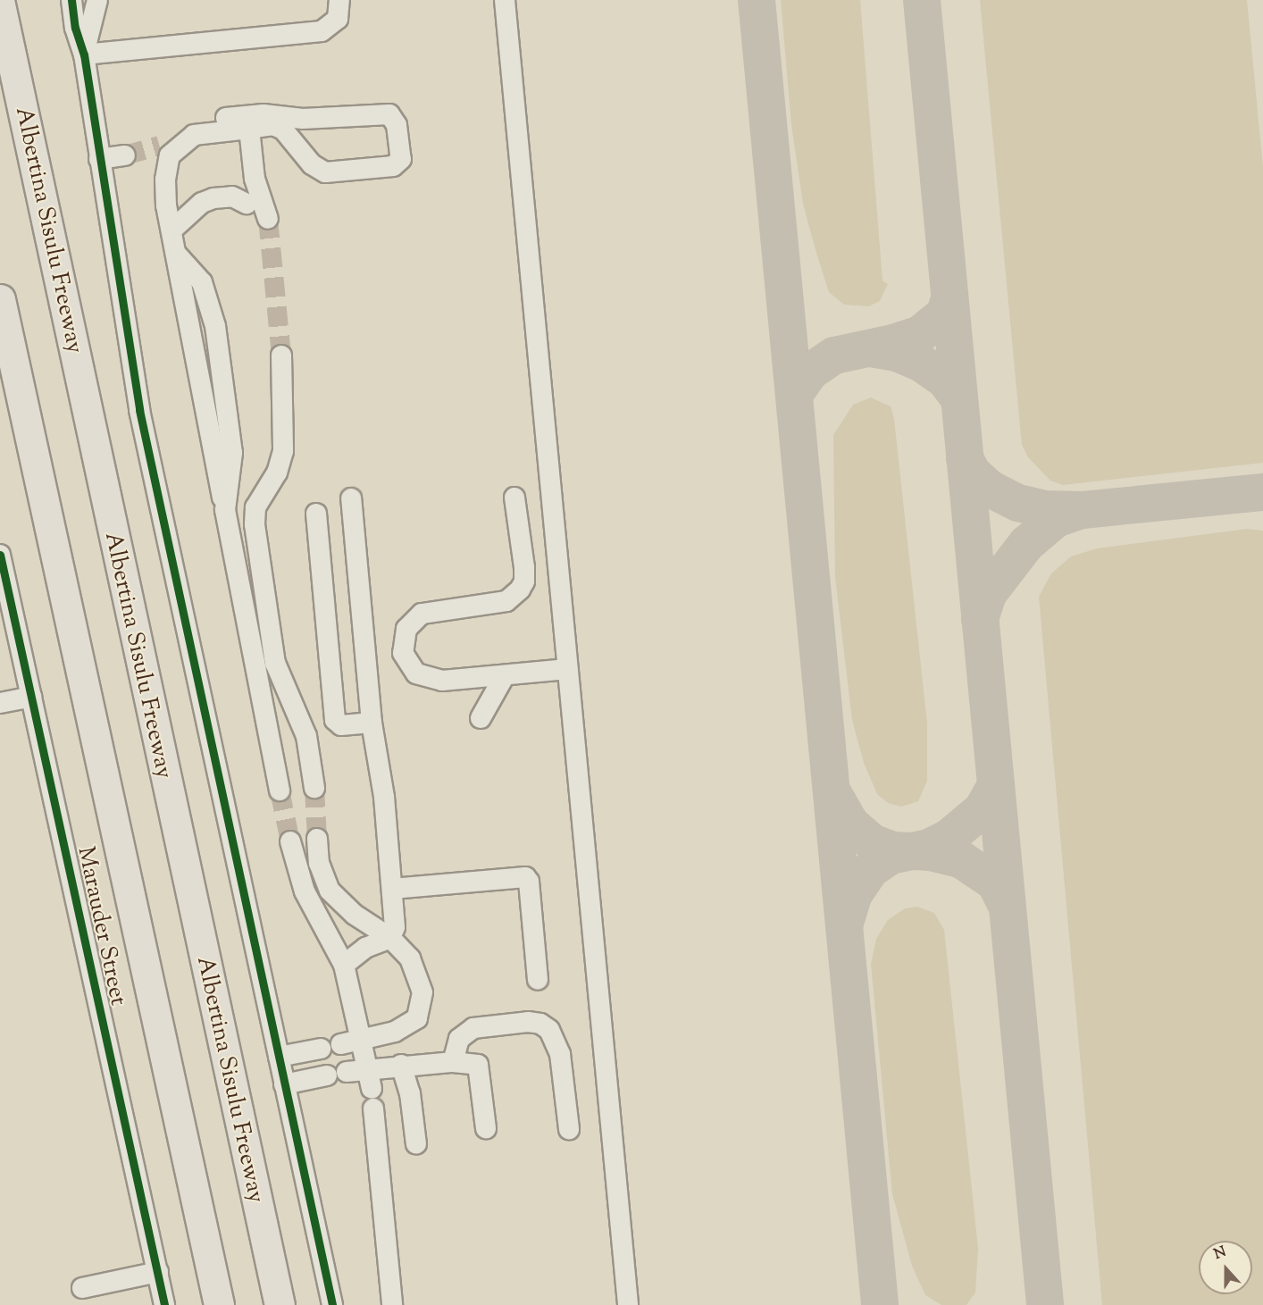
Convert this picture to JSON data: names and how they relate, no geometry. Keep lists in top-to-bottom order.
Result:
{
  "streets": {
    "highway": ["Albertina Sisulu Freeway"],
    "street": ["Marauder Street"]
  },
  "north": "top"
}
